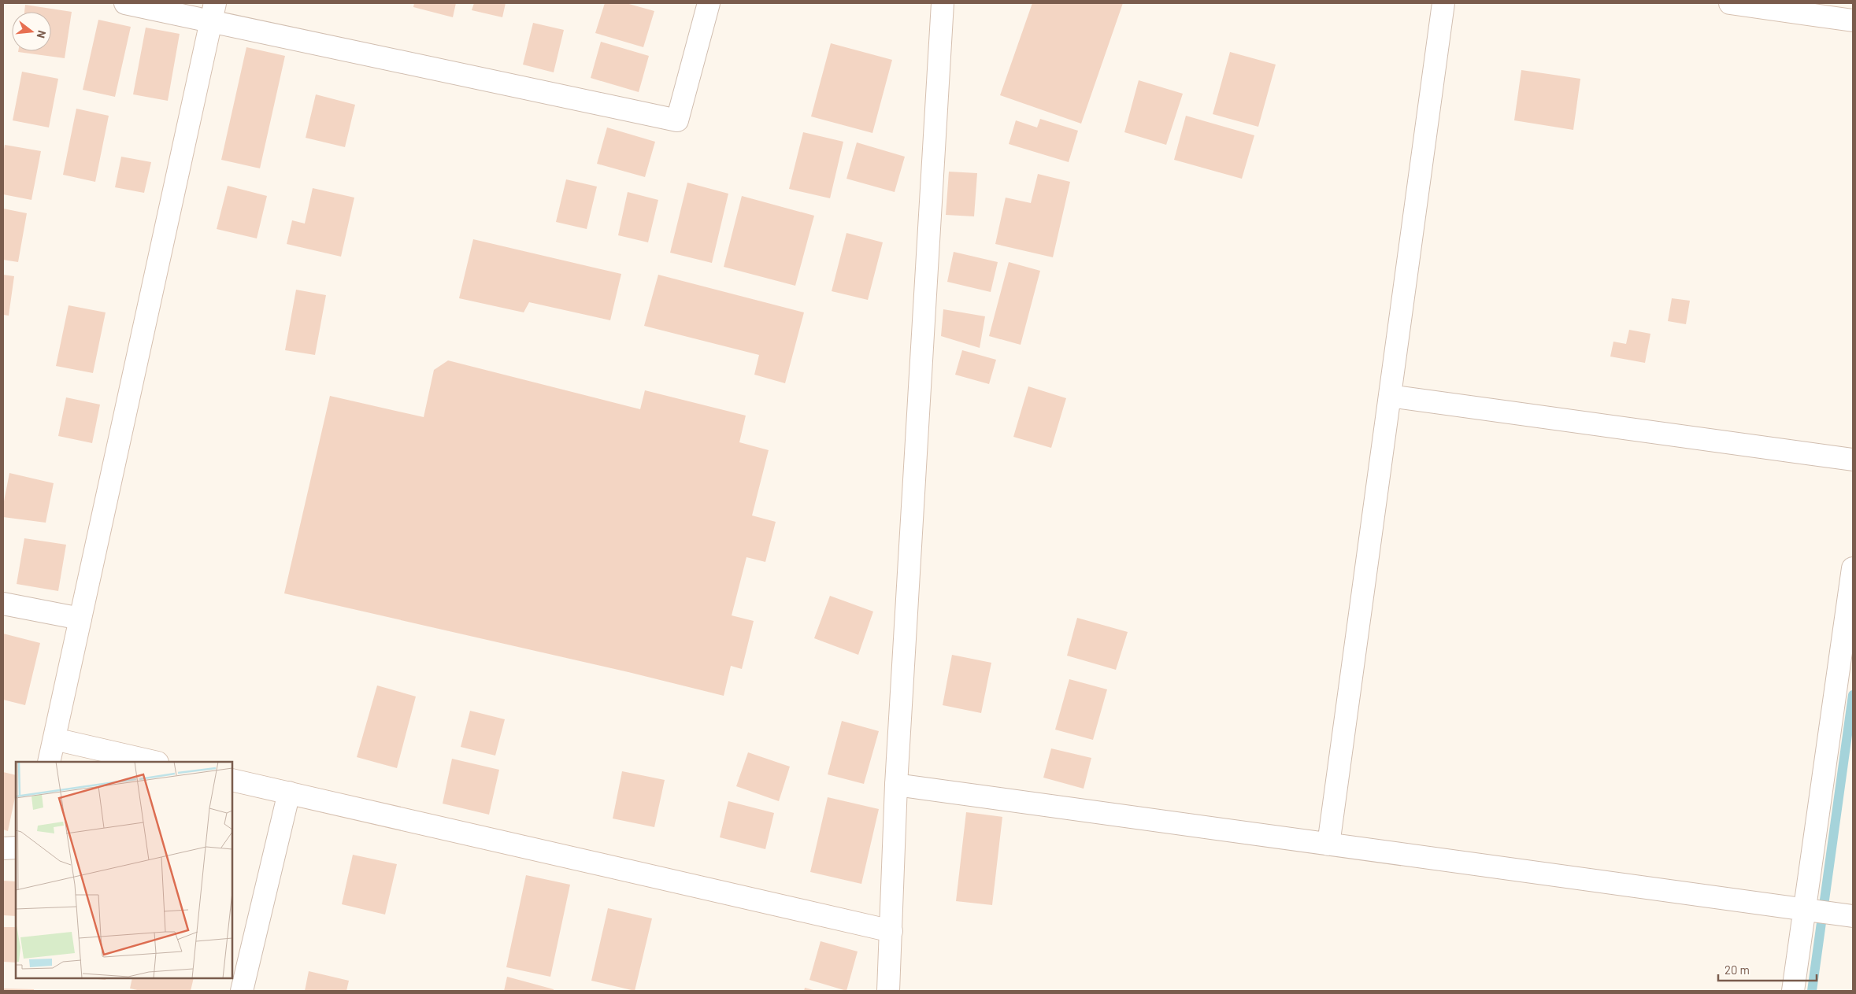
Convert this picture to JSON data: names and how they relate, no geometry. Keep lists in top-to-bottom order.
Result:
{
  "scale_bar": "20 m",
  "north": "right"
}
